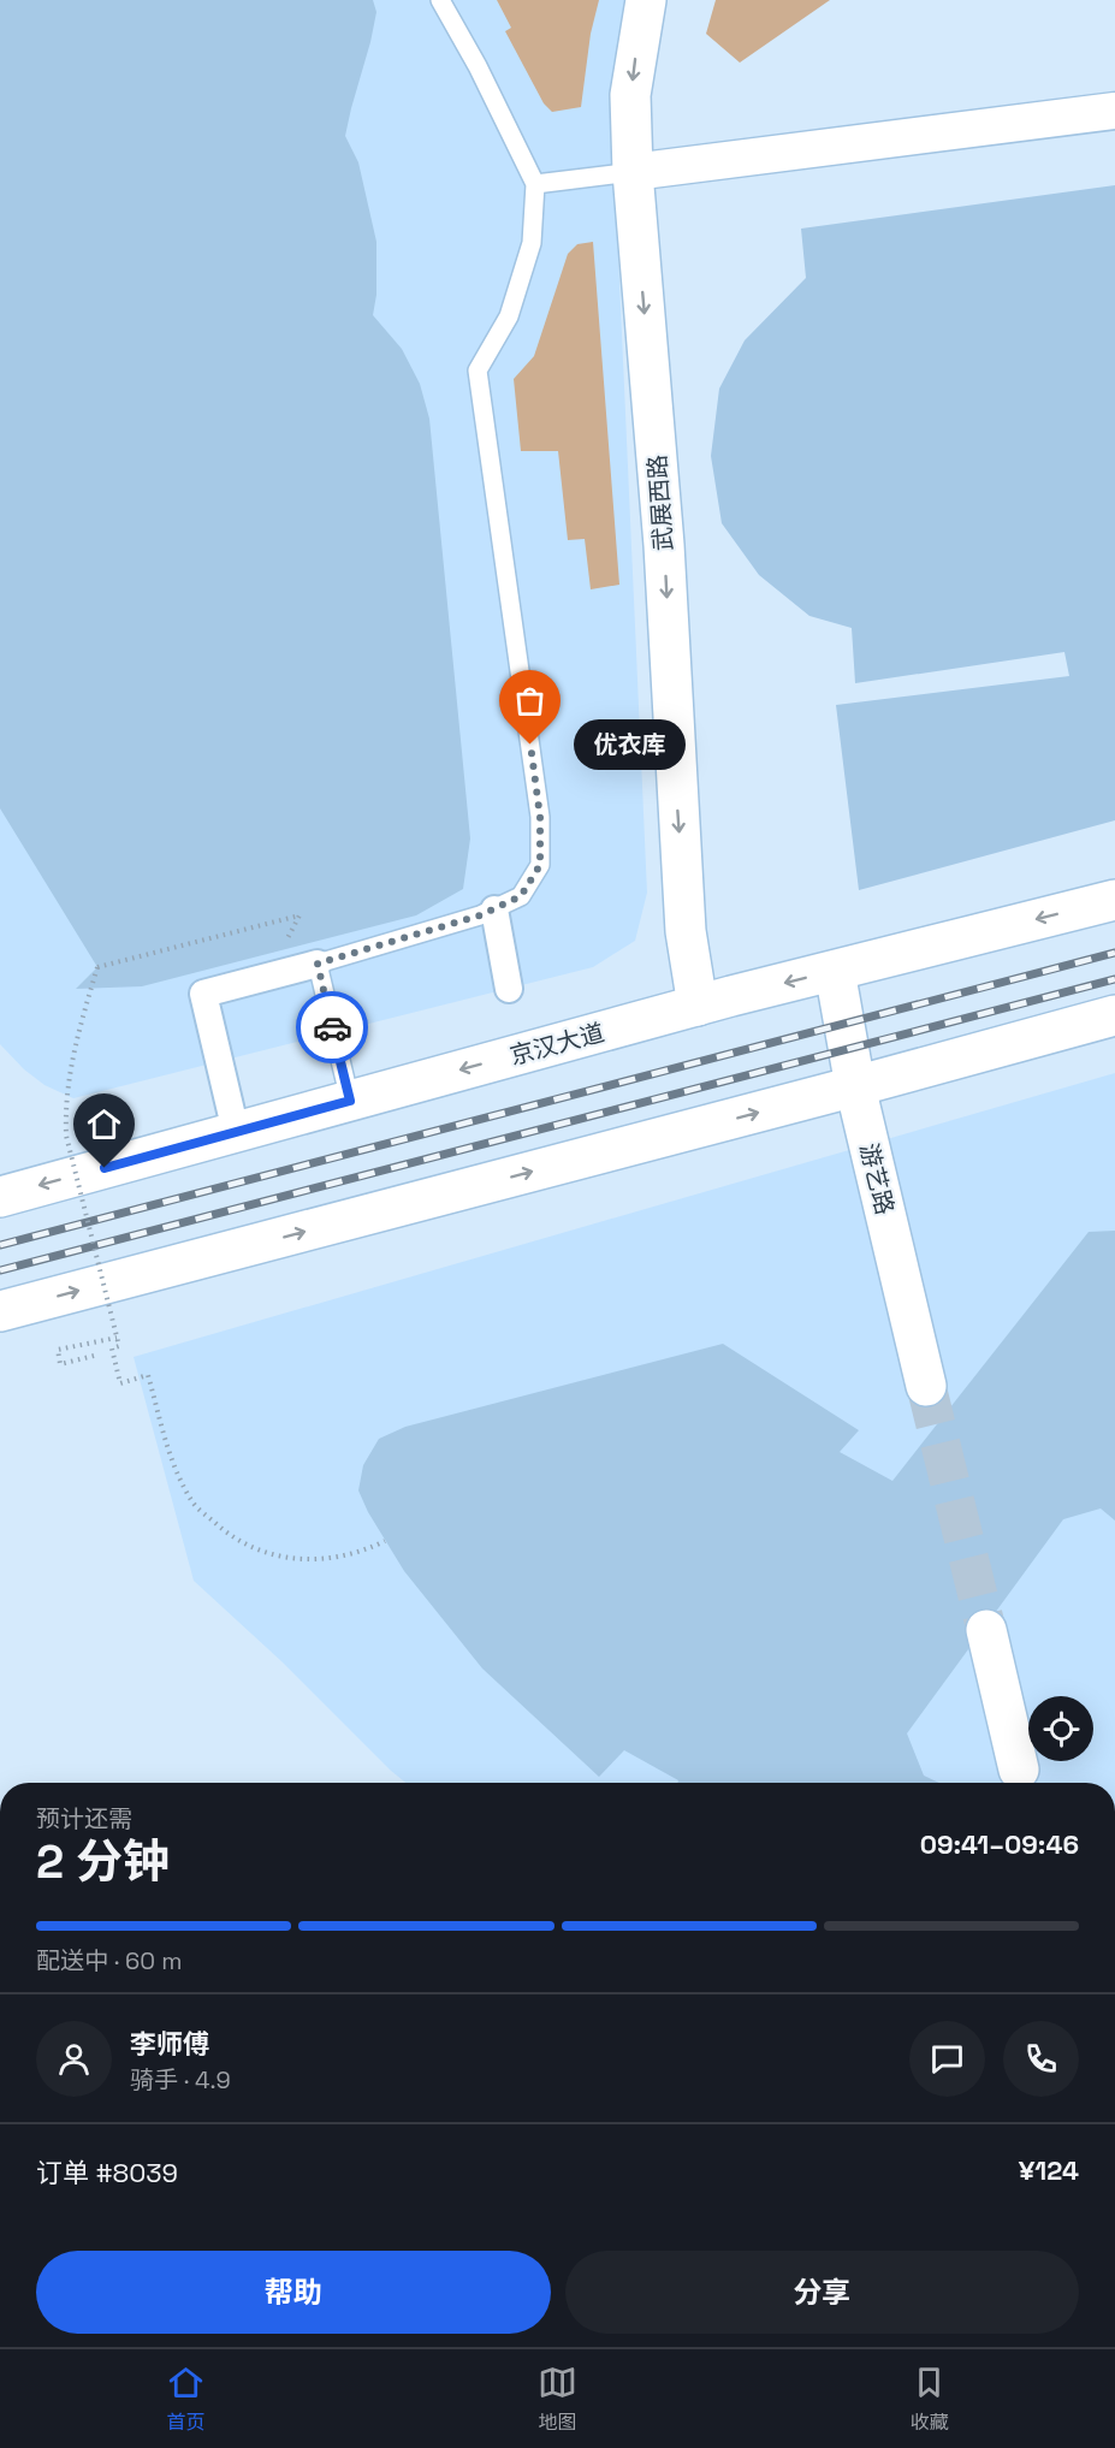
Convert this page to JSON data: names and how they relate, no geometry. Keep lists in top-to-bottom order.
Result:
{
  "streets": {
    "main road": ["武展西路", "京汉大道", "游艺路"]
  },
  "crossings": [
    ["武展西路", "京汉大道"],
    ["京汉大道", "游艺路"]
  ],
  "one_way": ["武展西路"],
  "places": ["优衣库"],
  "page": {
    "bubble": "优衣库",
    "heading": ["2 分钟", "预计还需", "09:41–09:46"],
    "panel": [
      "李师傅",
      "骑手 · 4.9",
      "订单 #8039",
      "¥124"
    ],
    "bar": "配送中 · 60 m",
    "buttons": ["帮助", "分享"],
    "tabs": ["首页", "地图", "收藏"]
  }
}
